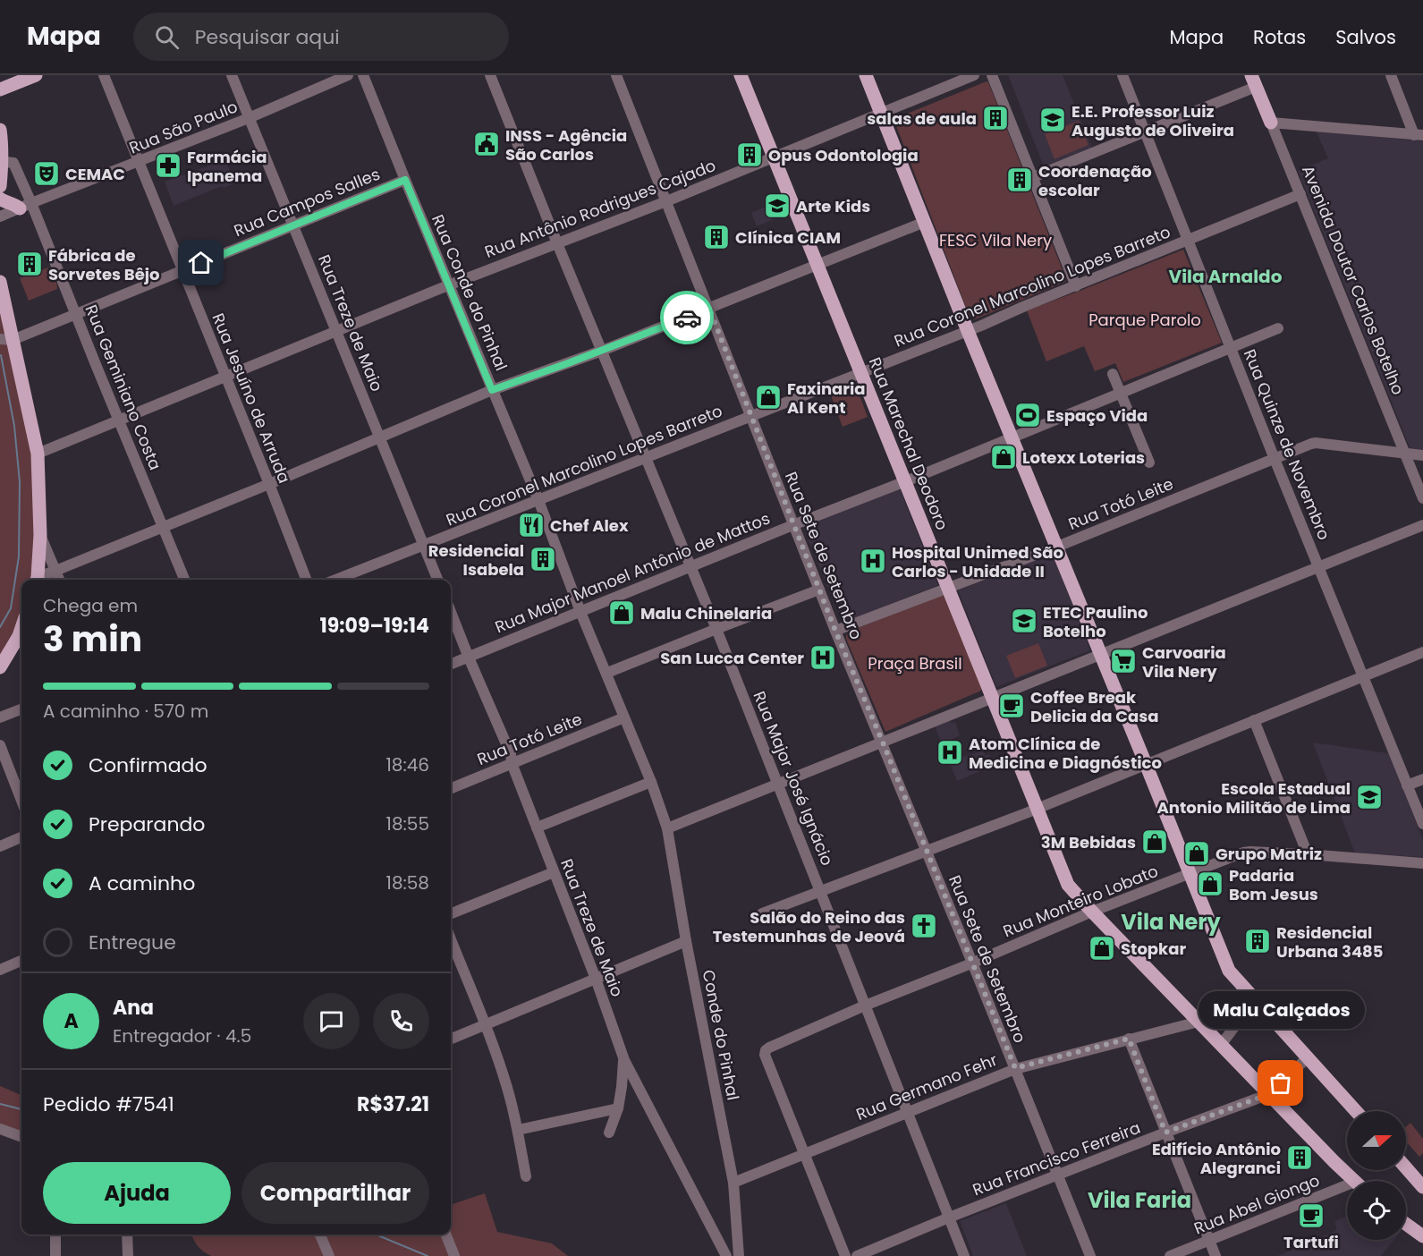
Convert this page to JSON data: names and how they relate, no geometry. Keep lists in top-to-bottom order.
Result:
{
  "streets": {
    "main road": ["Avenida Doutor Carlos Botelho", "Rua Marechal Deodoro"],
    "street": [
      "Rua São Paulo",
      "Rua Campos Salles",
      "Rua Antônio Rodrigues Cajado",
      "Rua Coronel Marcolino Lopes Barreto",
      "Rua Conde do Pinhal",
      "Rua Treze de Maio",
      "Rua Geminiano Costa",
      "Rua Jesuíno de Arruda",
      "Rua Quinze de Novembro",
      "Rua Totó Leite",
      "Rua Sete de Setembro",
      "Rua Major Manoel Antônio de Mattos",
      "Rua Major José Ignácio",
      "Rua Monteiro Lobato",
      "Conde do Pinhal",
      "Rua Germano Fehr",
      "Rua Francisco Ferreira",
      "Rua Abel Giongo"
    ]
  },
  "crossings": [
    ["Rua São Paulo", "Rua Treze de Maio"],
    ["Rua São Paulo", "Rua Geminiano Costa"],
    ["Rua São Paulo", "Rua Jesuíno de Arruda"],
    ["Rua Campos Salles", "Rua Conde do Pinhal"],
    ["Rua Campos Salles", "Rua Treze de Maio"],
    ["Rua Campos Salles", "Rua Geminiano Costa"],
    ["Rua Campos Salles", "Rua Jesuíno de Arruda"],
    ["Rua Antônio Rodrigues Cajado", "Rua Conde do Pinhal"],
    ["Rua Antônio Rodrigues Cajado", "Rua Treze de Maio"],
    ["Rua Antônio Rodrigues Cajado", "Rua Geminiano Costa"],
    ["Rua Antônio Rodrigues Cajado", "Rua Jesuíno de Arruda"],
    ["Rua Antônio Rodrigues Cajado", "Rua Marechal Deodoro"],
    ["Rua Antônio Rodrigues Cajado", "Rua Sete de Setembro"],
    ["Rua Antônio Rodrigues Cajado", "Rua Major José Ignácio"],
    ["Avenida Doutor Carlos Botelho", "Rua Coronel Marcolino Lopes Barreto"],
    ["Avenida Doutor Carlos Botelho", "Rua Totó Leite"],
    ["Rua Coronel Marcolino Lopes Barreto", "Rua Conde do Pinhal"],
    ["Rua Coronel Marcolino Lopes Barreto", "Rua Treze de Maio"],
    ["Rua Coronel Marcolino Lopes Barreto", "Rua Marechal Deodoro"],
    ["Rua Coronel Marcolino Lopes Barreto", "Rua Quinze de Novembro"],
    ["Rua Coronel Marcolino Lopes Barreto", "Rua Sete de Setembro"],
    ["Rua Coronel Marcolino Lopes Barreto", "Rua Major José Ignácio"],
    ["Rua Conde do Pinhal", "Rua Major Manoel Antônio de Mattos"],
    ["Rua Conde do Pinhal", "Conde do Pinhal"],
    ["Rua Treze de Maio", "Rua Totó Leite"],
    ["Rua Treze de Maio", "Rua Major Manoel Antônio de Mattos"],
    ["Rua Marechal Deodoro", "Rua Totó Leite"],
    ["Rua Marechal Deodoro", "Rua Major Manoel Antônio de Mattos"],
    ["Rua Marechal Deodoro", "Rua Monteiro Lobato"],
    ["Rua Marechal Deodoro", "Rua Germano Fehr"],
    ["Rua Marechal Deodoro", "Rua Francisco Ferreira"],
    ["Rua Quinze de Novembro", "Rua Totó Leite"],
    ["Rua Quinze de Novembro", "Rua Major Manoel Antônio de Mattos"],
    ["Rua Totó Leite", "Rua Sete de Setembro"],
    ["Rua Totó Leite", "Conde do Pinhal"],
    ["Rua Sete de Setembro", "Rua Major Manoel Antônio de Mattos"],
    ["Rua Sete de Setembro", "Rua Monteiro Lobato"],
    ["Rua Sete de Setembro", "Rua Germano Fehr"],
    ["Rua Sete de Setembro", "Rua Francisco Ferreira"],
    ["Rua Major Manoel Antônio de Mattos", "Rua Major José Ignácio"],
    ["Rua Major Manoel Antônio de Mattos", "Conde do Pinhal"],
    ["Rua Major José Ignácio", "Rua Monteiro Lobato"],
    ["Rua Major José Ignácio", "Rua Germano Fehr"],
    ["Rua Major José Ignácio", "Rua Francisco Ferreira"],
    ["Rua Monteiro Lobato", "Rua Germano Fehr"],
    ["Conde do Pinhal", "Rua Germano Fehr"]
  ],
  "districts": ["Vila Arnaldo", "Vila Nery", "Vila Faria"],
  "parks": ["FESC Vila Nery", "Parque Parolo", "Praça Brasil"],
  "places": {
    "building": [
      "salas de aula",
      "Opus Odontologia",
      "Coordenação escolar",
      "Clínica CIAM",
      "Fábrica de Sorvetes Bêjo",
      "Residencial Isabela",
      "Residencial Urbana 3485",
      "Edifício Antônio Alegranci"
    ],
    "school or university": [
      "E.E. Professor Luiz Augusto de Oliveira",
      "Arte Kids",
      "ETEC Paulino Botelho",
      "Escola Estadual Antonio Militão de Lima"
    ],
    "public building": ["INSS - Agência São Carlos"],
    "pharmacy": ["Farmácia Ipanema"],
    "theatre": ["CEMAC"],
    "shop": [
      "Faxinaria Al Kent",
      "Lotexx Loterias",
      "Malu Chinelaria",
      "3M Bebidas",
      "Grupo Matriz",
      "Padaria Bom Jesus",
      "Stopkar"
    ],
    "sports": ["Espaço Vida"],
    "restaurant": ["Chef Alex"],
    "hospital": ["Hospital Unimed São Carlos - Unidade II", "San Lucca Center", "Atom Clínica de Medicina e Diagnóstico"],
    "supermarket": ["Carvoaria Vila Nery"],
    "cafe": ["Coffee Break Delicia da Casa", "Tartufi"],
    "church": ["Salão do Reino das Testemunhas de Jeová"],
    "other": ["Malu Calçados"]
  },
  "north": "right",
  "page": {
    "header": "Mapa",
    "search": "Pesquisar aqui",
    "nav": ["Mapa", "Rotas", "Salvos"],
    "heading": ["3 min", "Chega em", "19:09–19:14"],
    "panel": [
      "Ana",
      "Entregador · 4.5",
      "Pedido #7541",
      "R$37.21"
    ],
    "bar": "A caminho · 570 m",
    "list": [
      ["Confirmado", "18:46"],
      ["Preparando", "18:55"],
      ["A caminho", "18:58"],
      "Entregue"
    ],
    "bubble": "Malu Calçados",
    "round": "A",
    "buttons": ["Ajuda", "Compartilhar"]
  }
}
